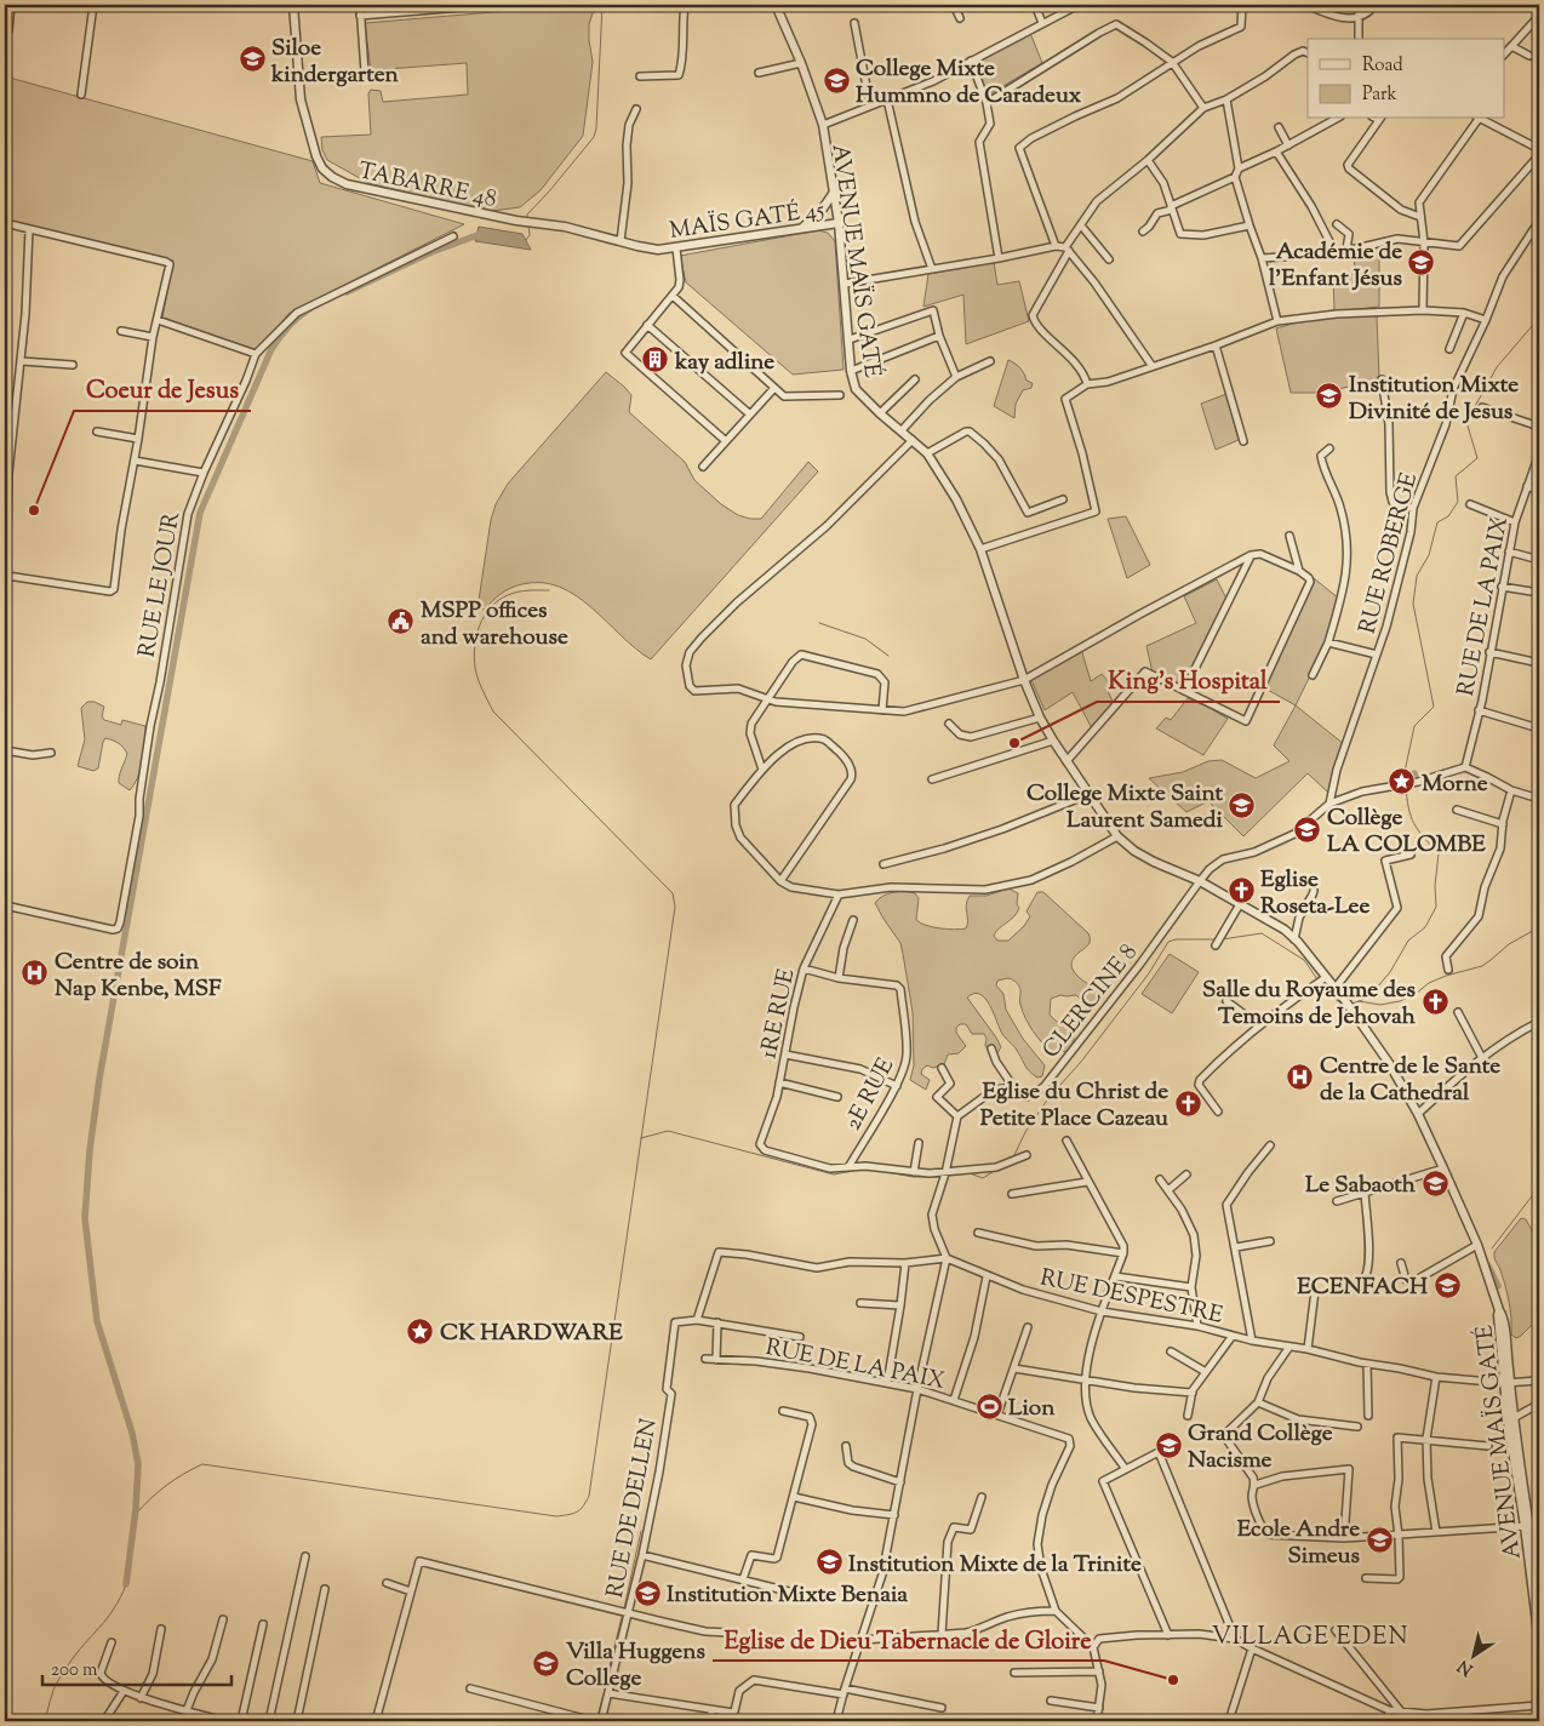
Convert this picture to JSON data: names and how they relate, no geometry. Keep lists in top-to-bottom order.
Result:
{
  "streets": {
    "street": [
      "TABARRE 48",
      "MAÏS GATÉ 45",
      "AVENUE MAÏS GATÉ",
      "RUE ROBERGE",
      "RUE LE JOUR",
      "RUE DE LA PAIX",
      "CLERCINE 8",
      "1RE RUE",
      "2E RUE",
      "RUE DESPESTRE",
      "RUE DE DELLEN"
    ]
  },
  "crossings": [
    ["TABARRE 48", "MAÏS GATÉ 45"],
    ["MAÏS GATÉ 45", "AVENUE MAÏS GATÉ"],
    ["AVENUE MAÏS GATÉ", "CLERCINE 8"],
    ["AVENUE MAÏS GATÉ", "RUE DESPESTRE"],
    ["RUE ROBERGE", "CLERCINE 8"],
    ["1RE RUE", "2E RUE"]
  ],
  "districts": ["VILLAGE EDEN"],
  "places": {
    "school or university": [
      "Siloe kindergarten",
      "College Mixte Hummno de Caradeux",
      "Académie de l'Enfant Jésus",
      "Institution Mixte Divinité de Jesus",
      "College Mixte Saint Laurent Samedi",
      "Collège LA COLOMBE",
      "Le Sabaoth",
      "ECENFACH",
      "Grand Collège Nacisme",
      "Ecole Andre Simeus",
      "Institution Mixte de la Trinite",
      "Institution Mixte Benaia",
      "Villa Huggens College"
    ],
    "building": ["kay adline"],
    "other": ["Coeur de Jesus", "King's Hospital", "Eglise de Dieu Tabernacle de Gloire"],
    "public building": ["MSPP offices and warehouse"],
    "place": ["Morne", "CK HARDWARE"],
    "church": ["Eglise Roseta-Lee", "Salle du Royaume des Temoins de Jehovah", "Eglise du Christ de Petite Place Cazeau"],
    "hospital": ["Centre de soin Nap Kenbe, MSF", "Centre de le Sante de la Cathedral"],
    "sports": ["Lion"]
  },
  "legend": ["Road", "Park"],
  "scale_bar": "200 m",
  "north": "bottom left"
}
